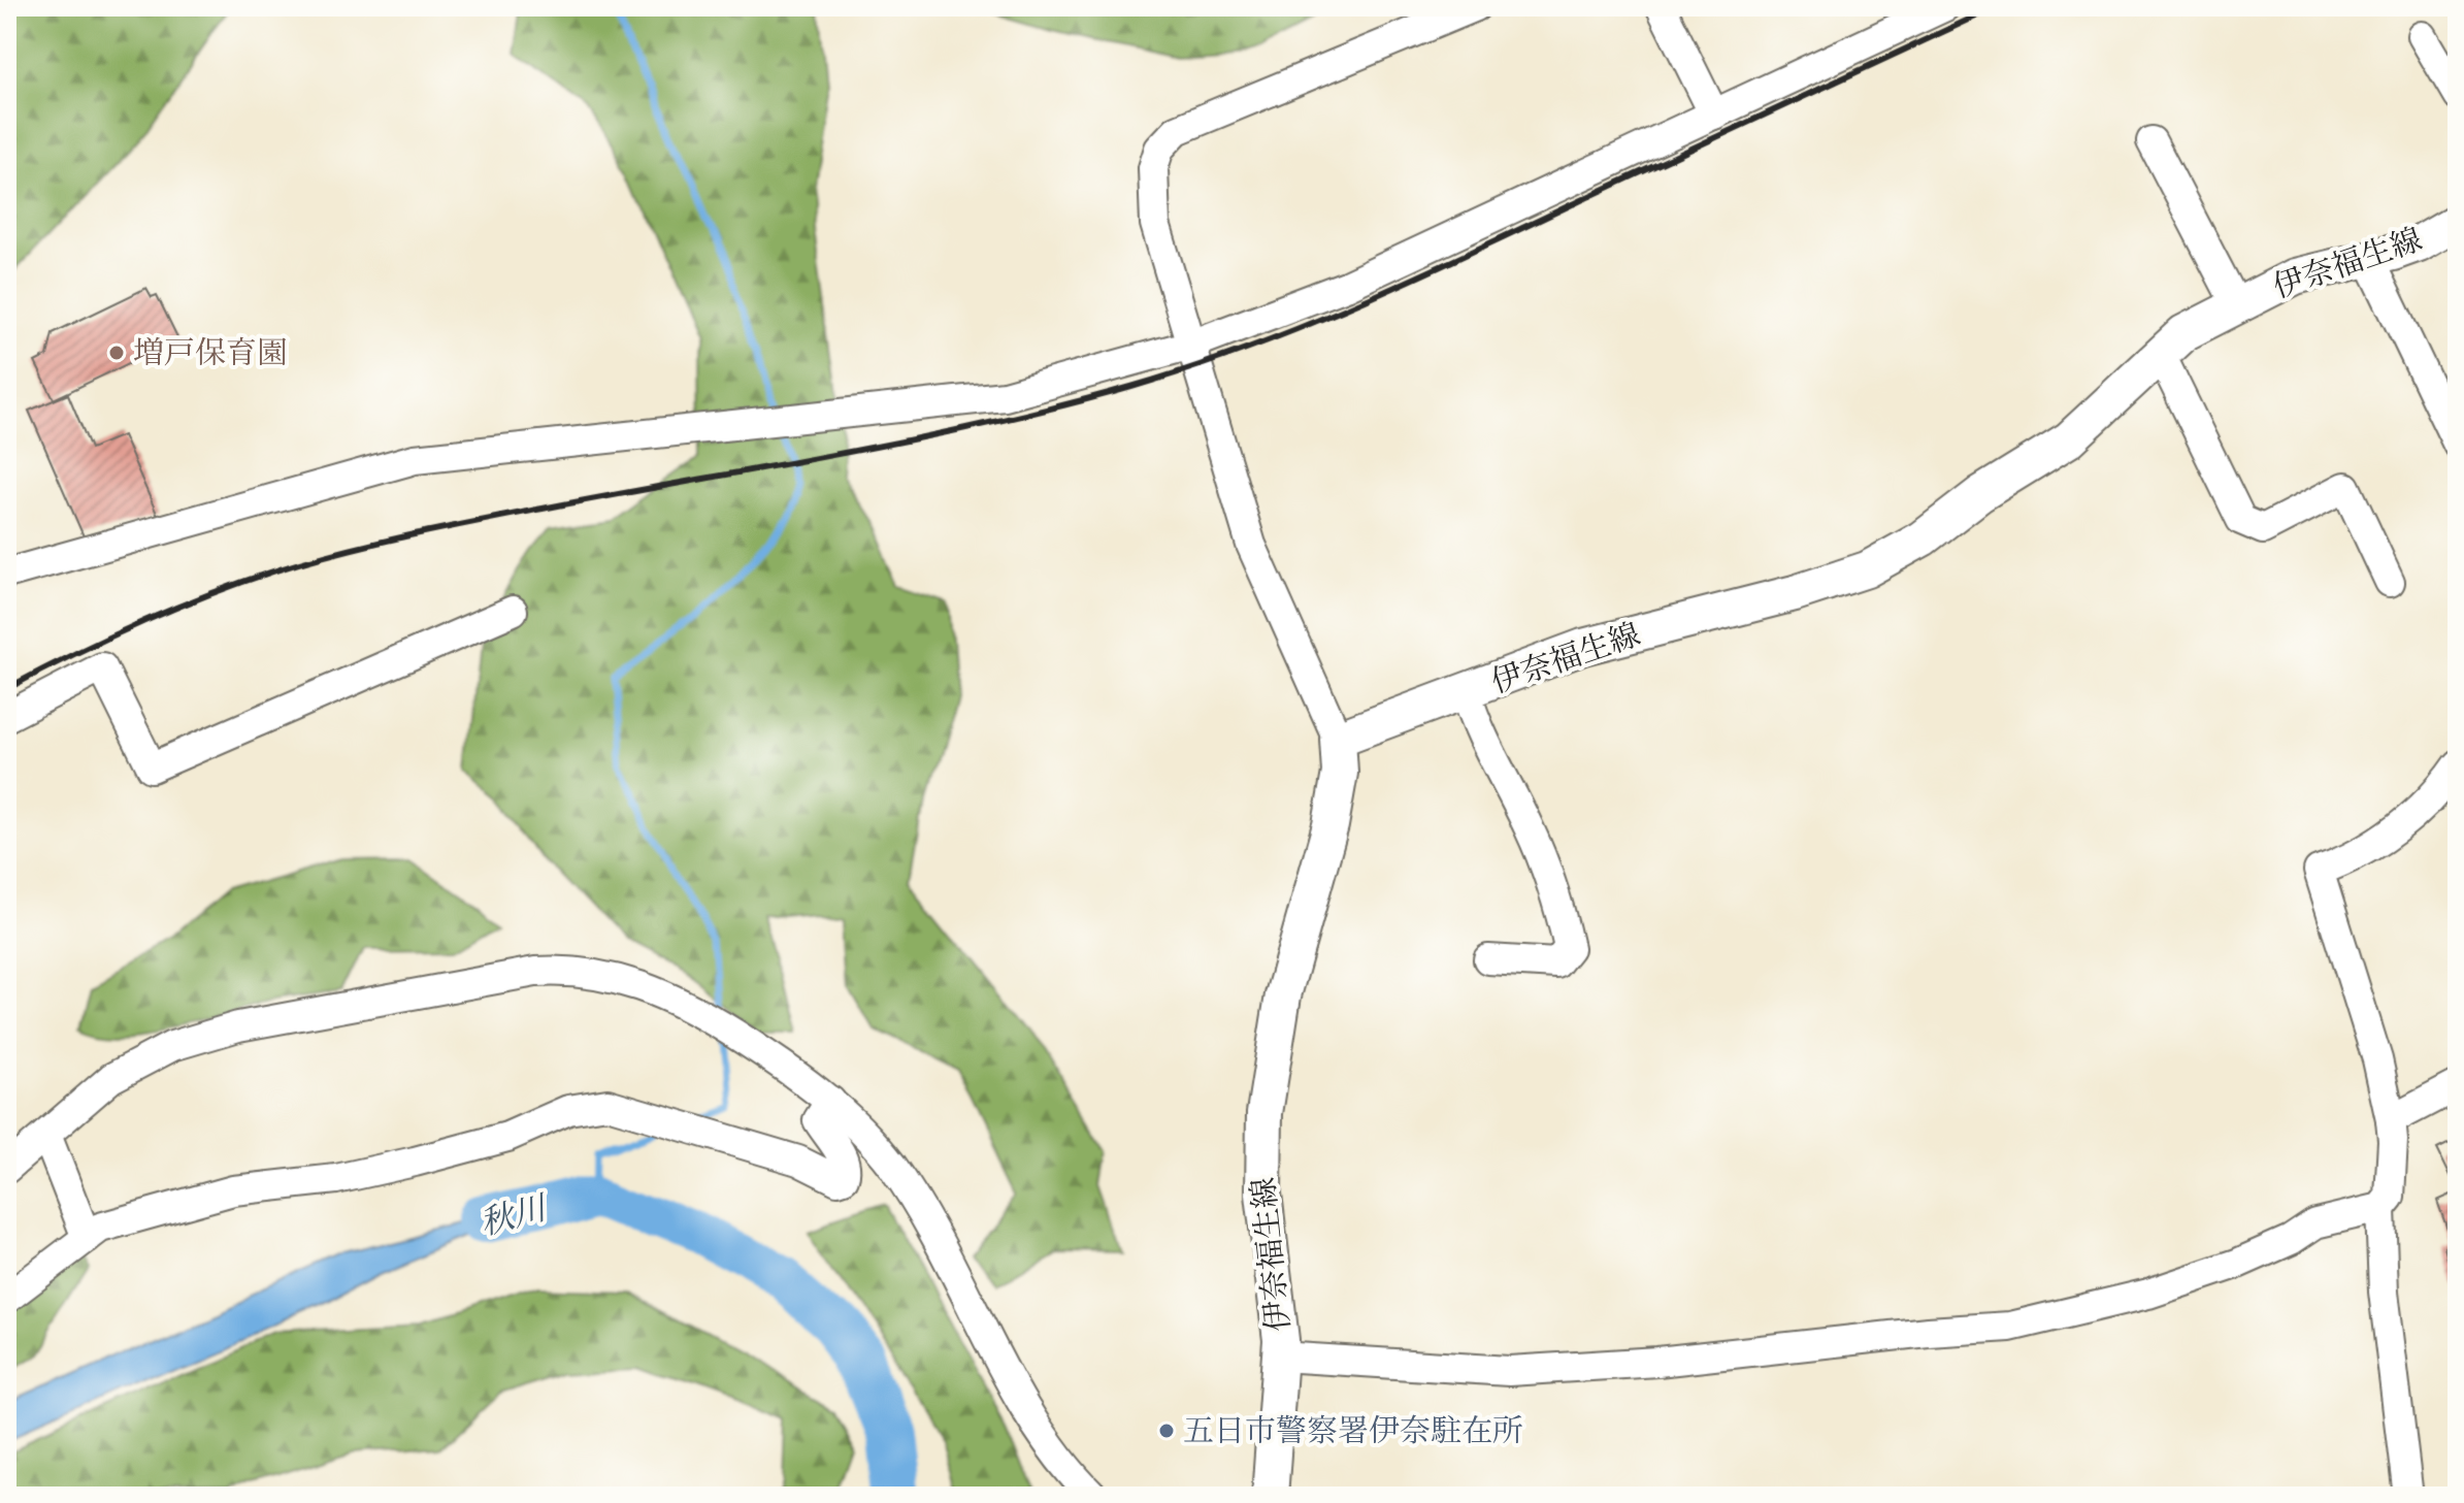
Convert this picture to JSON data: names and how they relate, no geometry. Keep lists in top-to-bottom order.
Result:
{
  "streets": {
    "main road": ["伊奈福生線"]
  },
  "water": ["秋川"],
  "places": ["増戸保育園", "五日市警察署伊奈駐在所"]
}
